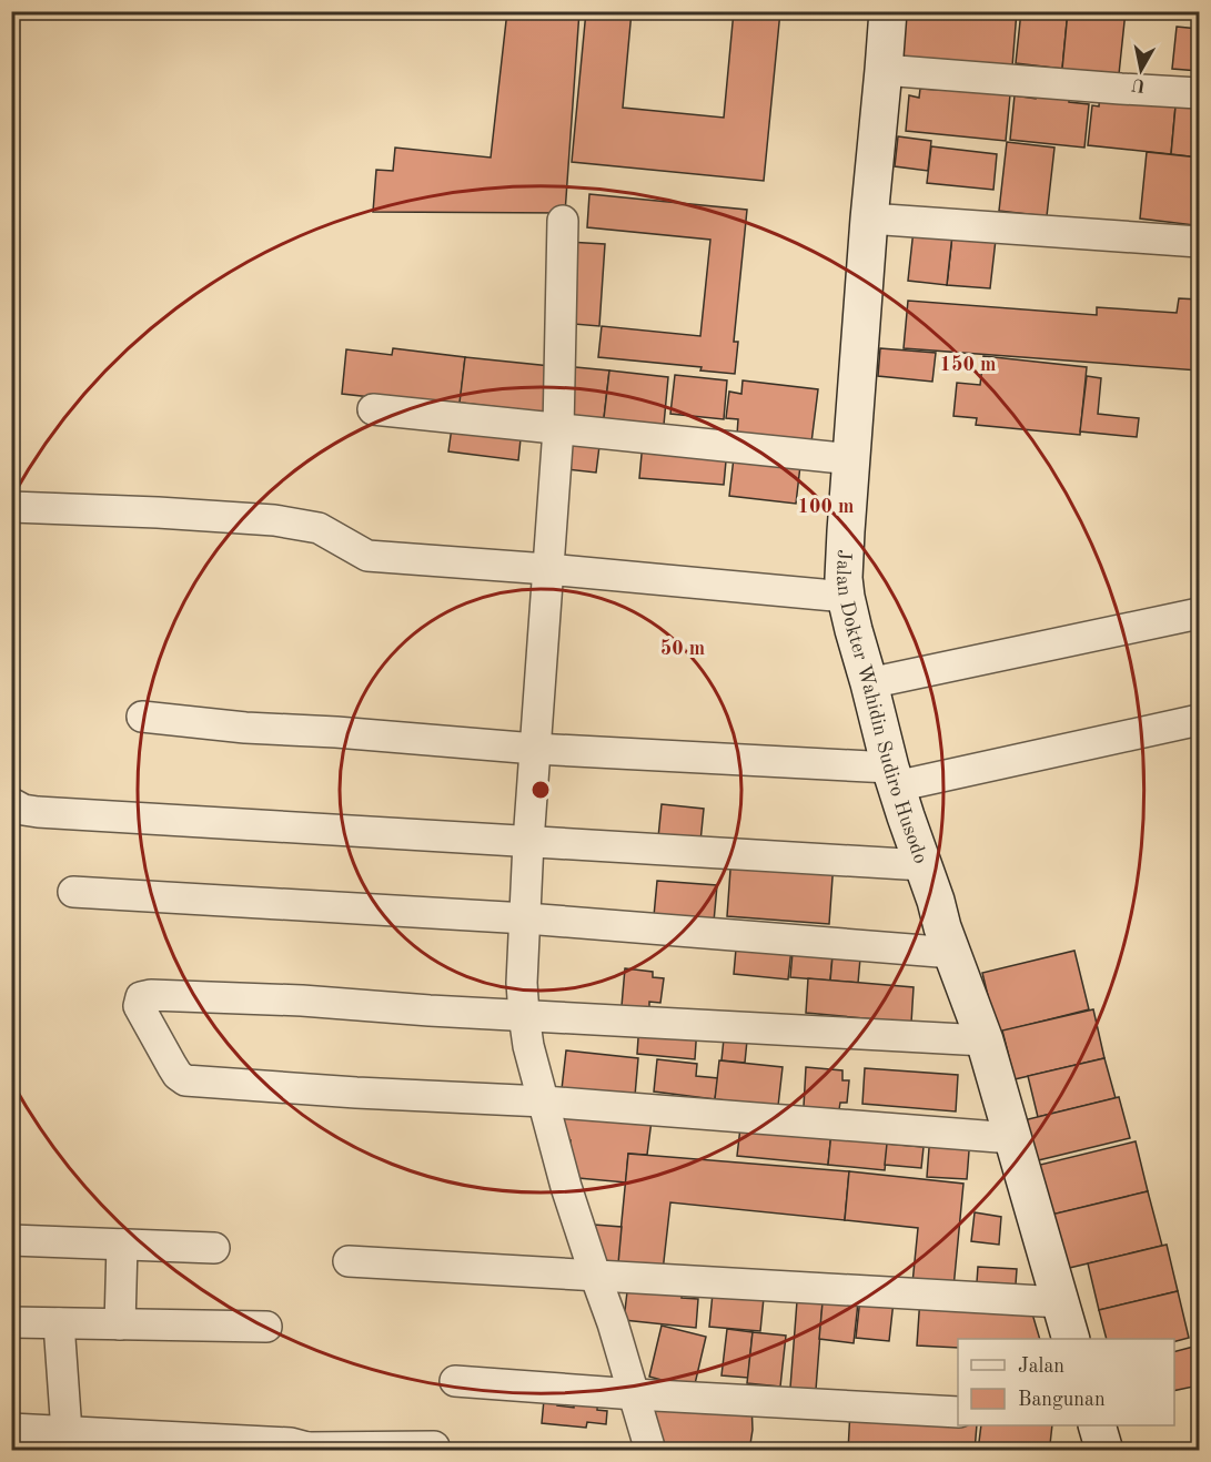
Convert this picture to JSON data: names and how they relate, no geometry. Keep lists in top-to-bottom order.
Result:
{
  "streets": {
    "main road": ["Jalan Dokter Wahidin Sudiro Husodo"]
  },
  "legend": ["Jalan", "Bangunan"],
  "north": "bottom",
  "rings": ["150 m", "100 m", "50 m"]
}
